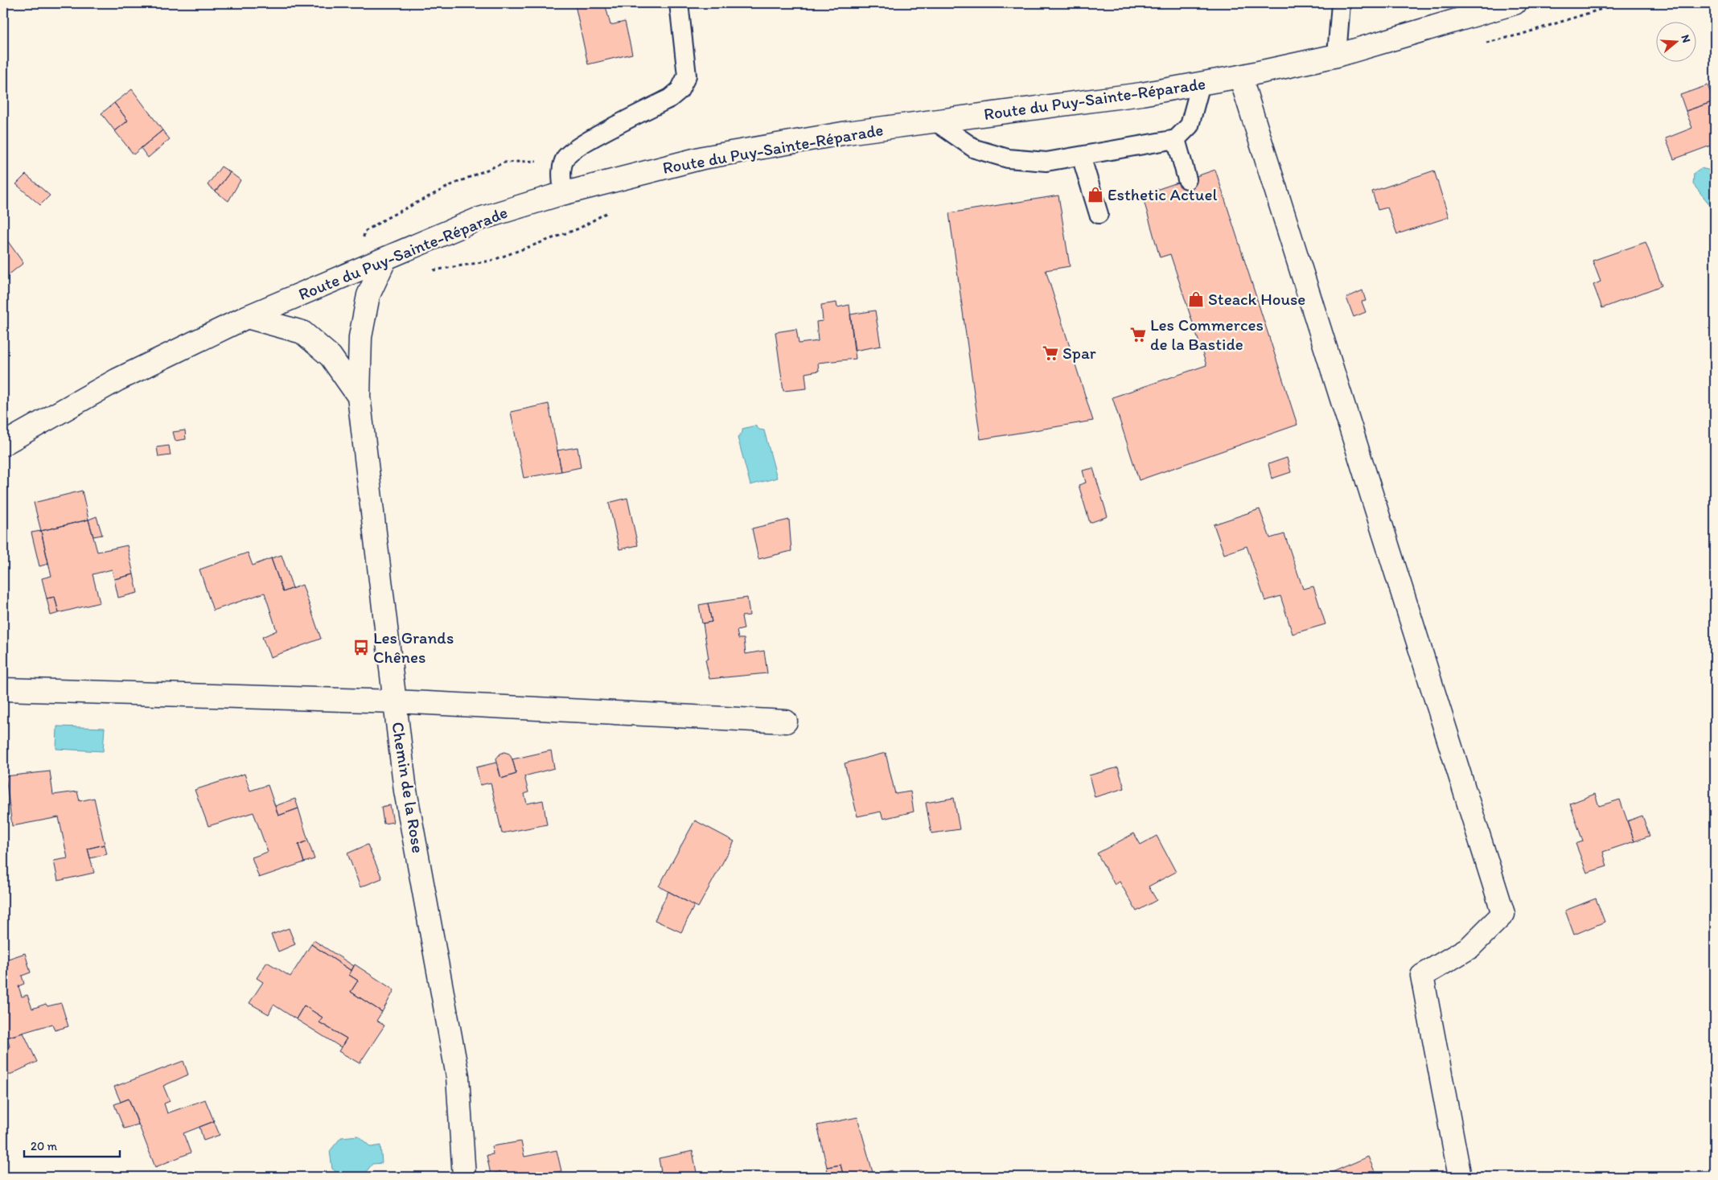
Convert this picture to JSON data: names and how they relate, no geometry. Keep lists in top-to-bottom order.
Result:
{
  "streets": {
    "street": ["Route du Puy-Sainte-Réparade", "Chemin de la Rose"]
  },
  "crossings": [
    ["Route du Puy-Sainte-Réparade", "Chemin de la Rose"]
  ],
  "places": {
    "shop": ["Esthetic Actuel", "Steack House"],
    "supermarket": ["Les Commerces de la Bastide", "Spar"],
    "bus stop": ["Les Grands Chênes"]
  },
  "scale_bar": "20 m",
  "north": "right"
}
